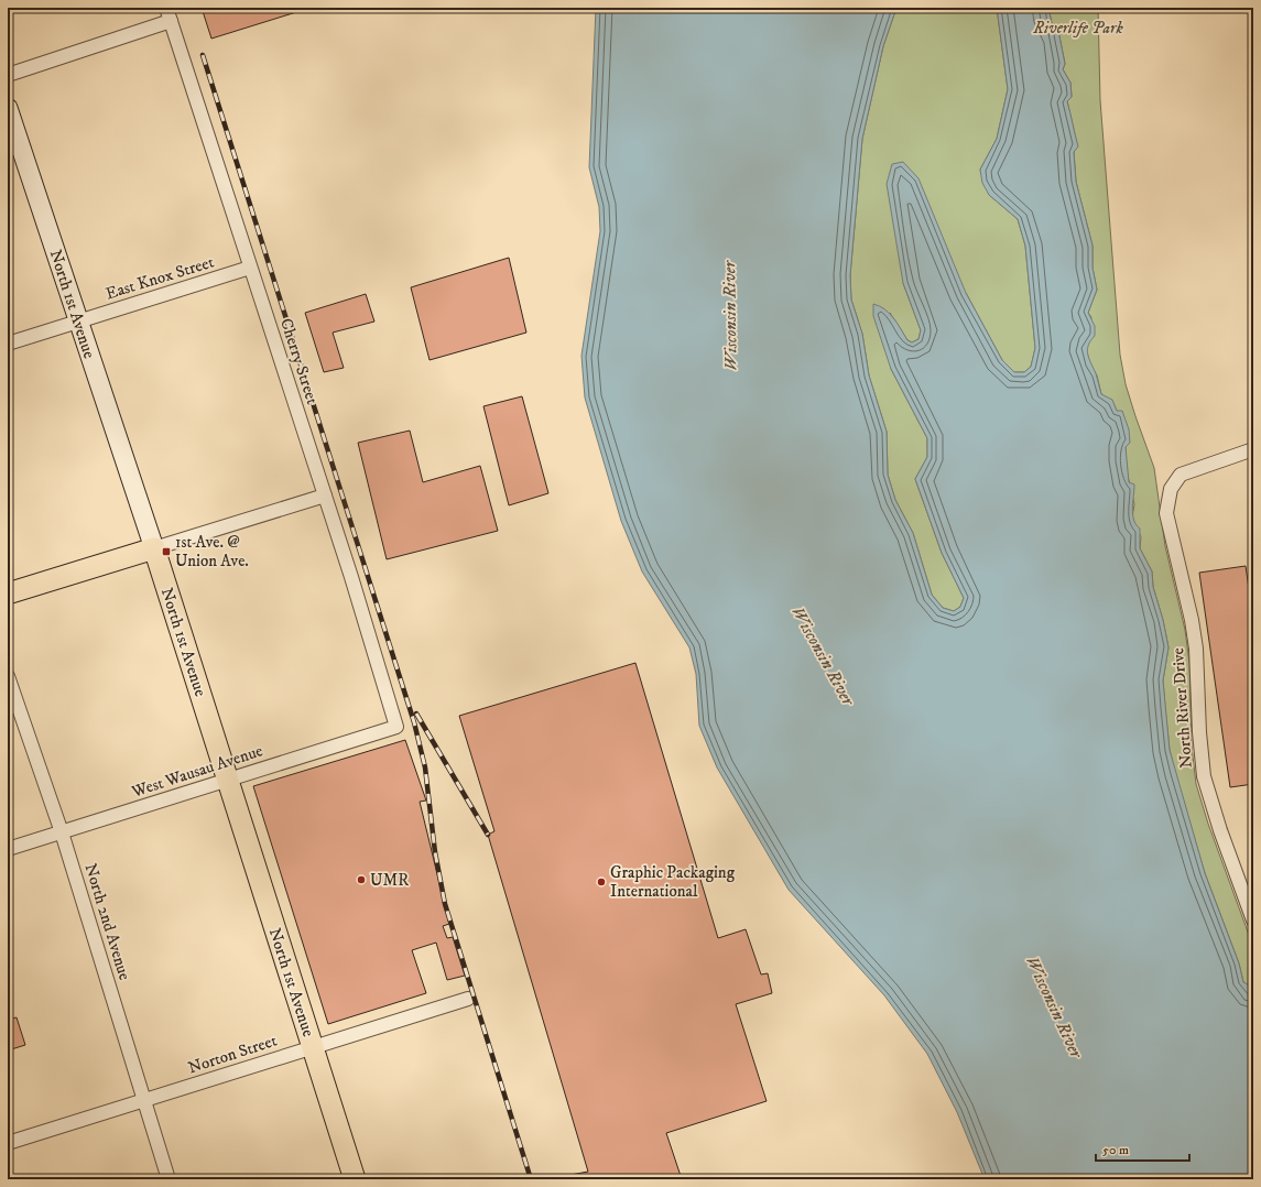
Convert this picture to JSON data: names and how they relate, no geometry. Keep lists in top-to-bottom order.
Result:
{
  "streets": {
    "main road": ["North 1st Avenue"],
    "street": [
      "East Knox Street",
      "Cherry Street",
      "North River Drive",
      "West Wausau Avenue",
      "North 2nd Avenue",
      "Norton Street"
    ]
  },
  "crossings": [
    ["East Knox Street", "North 1st Avenue"],
    ["East Knox Street", "Cherry Street"],
    ["North 1st Avenue", "West Wausau Avenue"],
    ["North 1st Avenue", "Norton Street"],
    ["Cherry Street", "West Wausau Avenue"],
    ["West Wausau Avenue", "North 2nd Avenue"],
    ["North 2nd Avenue", "Norton Street"]
  ],
  "water": ["Wisconsin River"],
  "parks": ["Riverlife Park"],
  "places": {
    "transit": ["1st Ave. @ Union Ave."],
    "other": ["UMR", "Graphic Packaging International"]
  },
  "scale_bar": "50 m"
}
